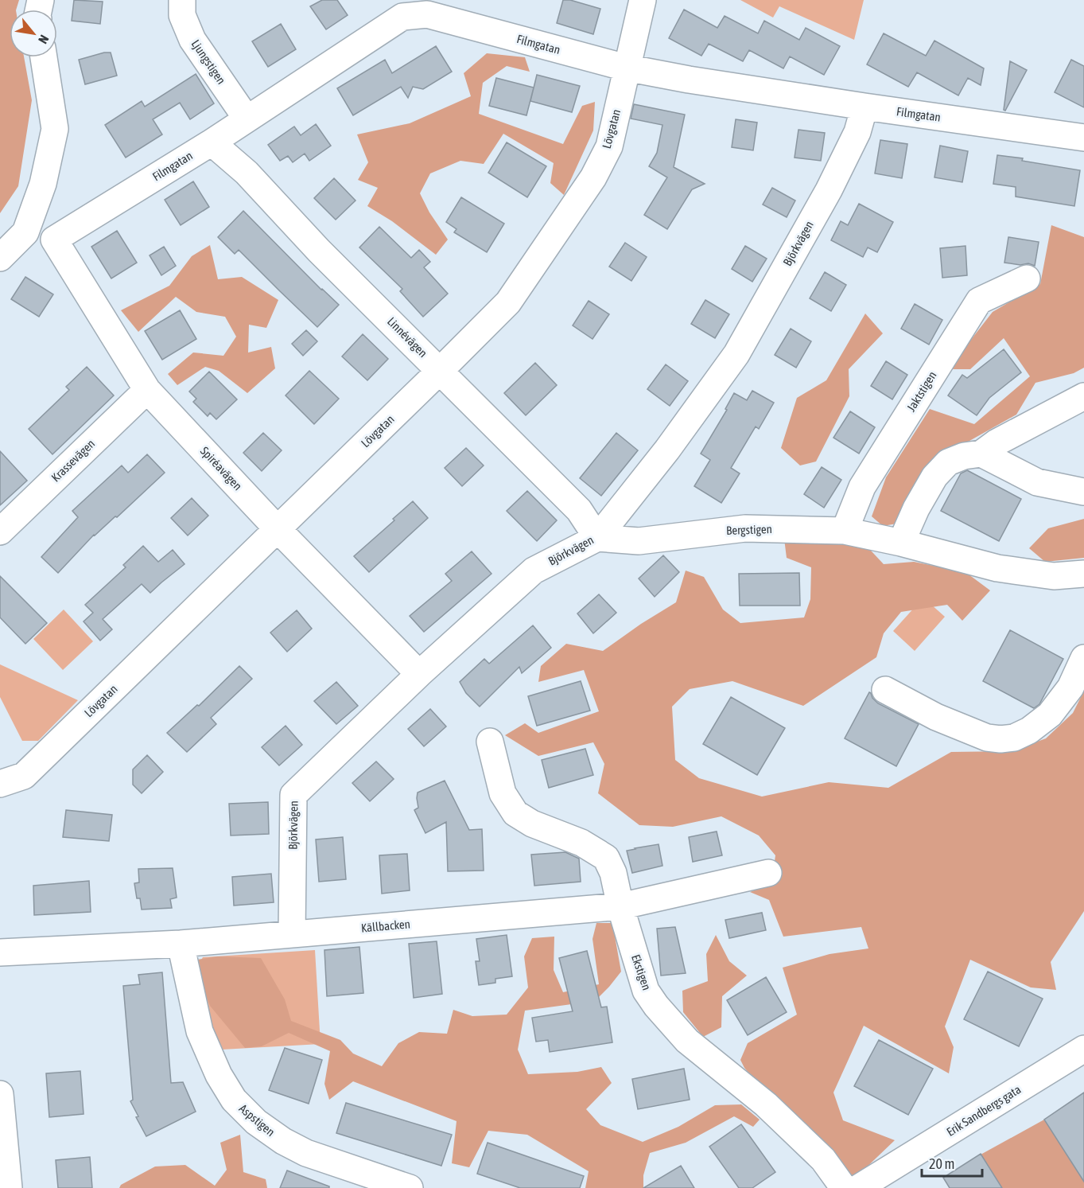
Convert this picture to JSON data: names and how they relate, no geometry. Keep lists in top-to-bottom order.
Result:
{
  "streets": {
    "street": [
      "Filmgatan",
      "Ljungstigen",
      "Lövgatan",
      "Björkvägen",
      "Linnévägen",
      "Jaktstigen",
      "Krassevägen",
      "Spiréavägen",
      "Bergstigen",
      "Källbacken",
      "Ekstigen",
      "Erik Sandbergs gata",
      "Aspstigen"
    ]
  },
  "crossings": [
    ["Filmgatan", "Ljungstigen"],
    ["Filmgatan", "Lövgatan"],
    ["Filmgatan", "Björkvägen"],
    ["Filmgatan", "Linnévägen"],
    ["Filmgatan", "Spiréavägen"],
    ["Lövgatan", "Linnévägen"],
    ["Lövgatan", "Spiréavägen"],
    ["Björkvägen", "Linnévägen"],
    ["Björkvägen", "Spiréavägen"],
    ["Björkvägen", "Bergstigen"],
    ["Björkvägen", "Källbacken"],
    ["Linnévägen", "Bergstigen"],
    ["Jaktstigen", "Bergstigen"],
    ["Krassevägen", "Spiréavägen"],
    ["Källbacken", "Ekstigen"],
    ["Källbacken", "Aspstigen"]
  ],
  "scale_bar": "20 m",
  "north": "bottom right"
}
